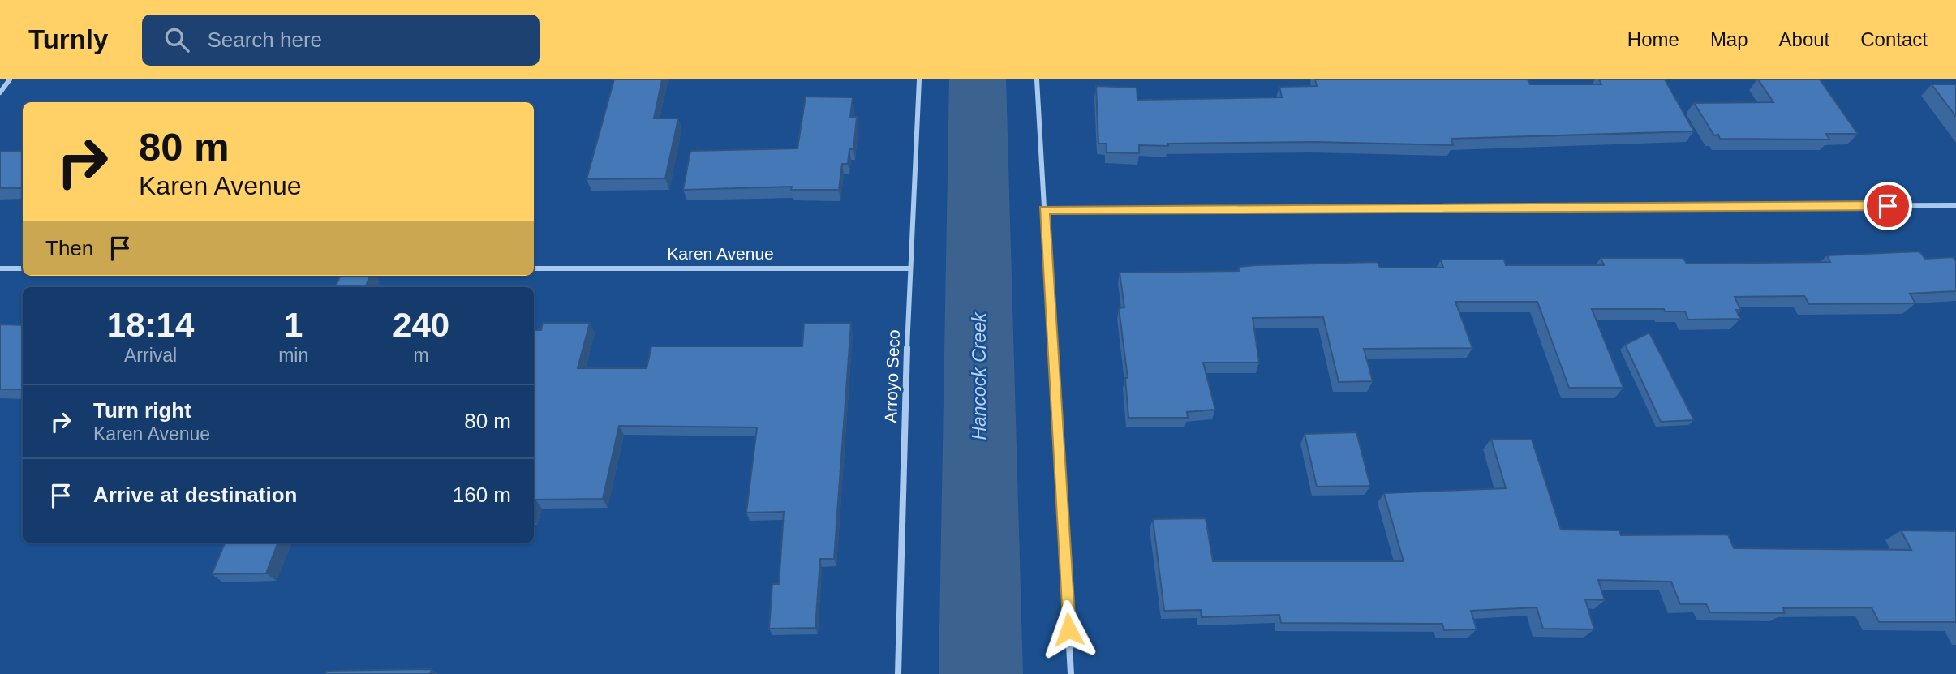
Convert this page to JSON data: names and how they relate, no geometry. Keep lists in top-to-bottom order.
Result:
{
  "streets": {
    "street": ["Karen Avenue", "Arroyo Seco"]
  },
  "crossings": [
    ["Karen Avenue", "Arroyo Seco"]
  ],
  "water": ["Hancock Creek"],
  "page": {
    "header": "Turnly",
    "search": "Search here",
    "nav": [
      "Home",
      "Map",
      "About",
      "Contact"
    ],
    "turn": ["80 m", "Karen Avenue"],
    "then": "Then",
    "eta": [
      "18:14",
      "Arrival",
      "1",
      "min",
      "240",
      "m"
    ],
    "list": [
      {
        "name": "Turn right",
        "note": "Karen Avenue",
        "value": "80 m"
      },
      {
        "name": "Arrive at destination",
        "value": "160 m"
      }
    ]
  }
}
